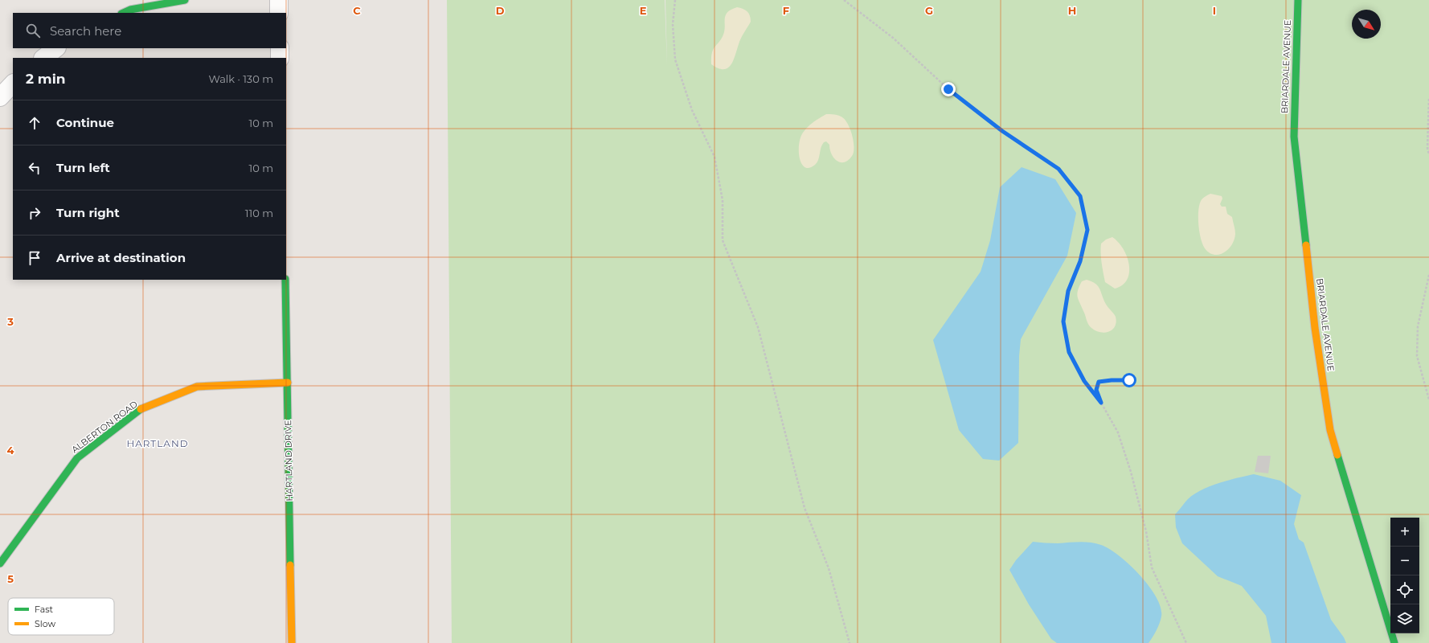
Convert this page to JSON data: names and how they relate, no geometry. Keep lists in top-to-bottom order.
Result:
{
  "streets": {
    "street": ["BRIARDALE AVENUE", "ALBERTON ROAD", "HARTLAND DRIVE"]
  },
  "crossings": [
    ["ALBERTON ROAD", "HARTLAND DRIVE"]
  ],
  "districts": ["HARTLAND"],
  "legend": ["Fast", "Slow"],
  "north": "bottom right",
  "page": {
    "search": "Search here",
    "heading": ["2 min", "Walk · 130 m"],
    "list": [
      ["Continue", "10 m"],
      ["Turn left", "10 m"],
      ["Turn right", "110 m"],
      "Arrive at destination"
    ],
    "map_buttons": ["+", "−"]
  },
  "grid": {
    "columns": [
      "C",
      "D",
      "E",
      "F",
      "G",
      "H",
      "I"
    ],
    "rows": ["3", "4", "5"]
  }
}
